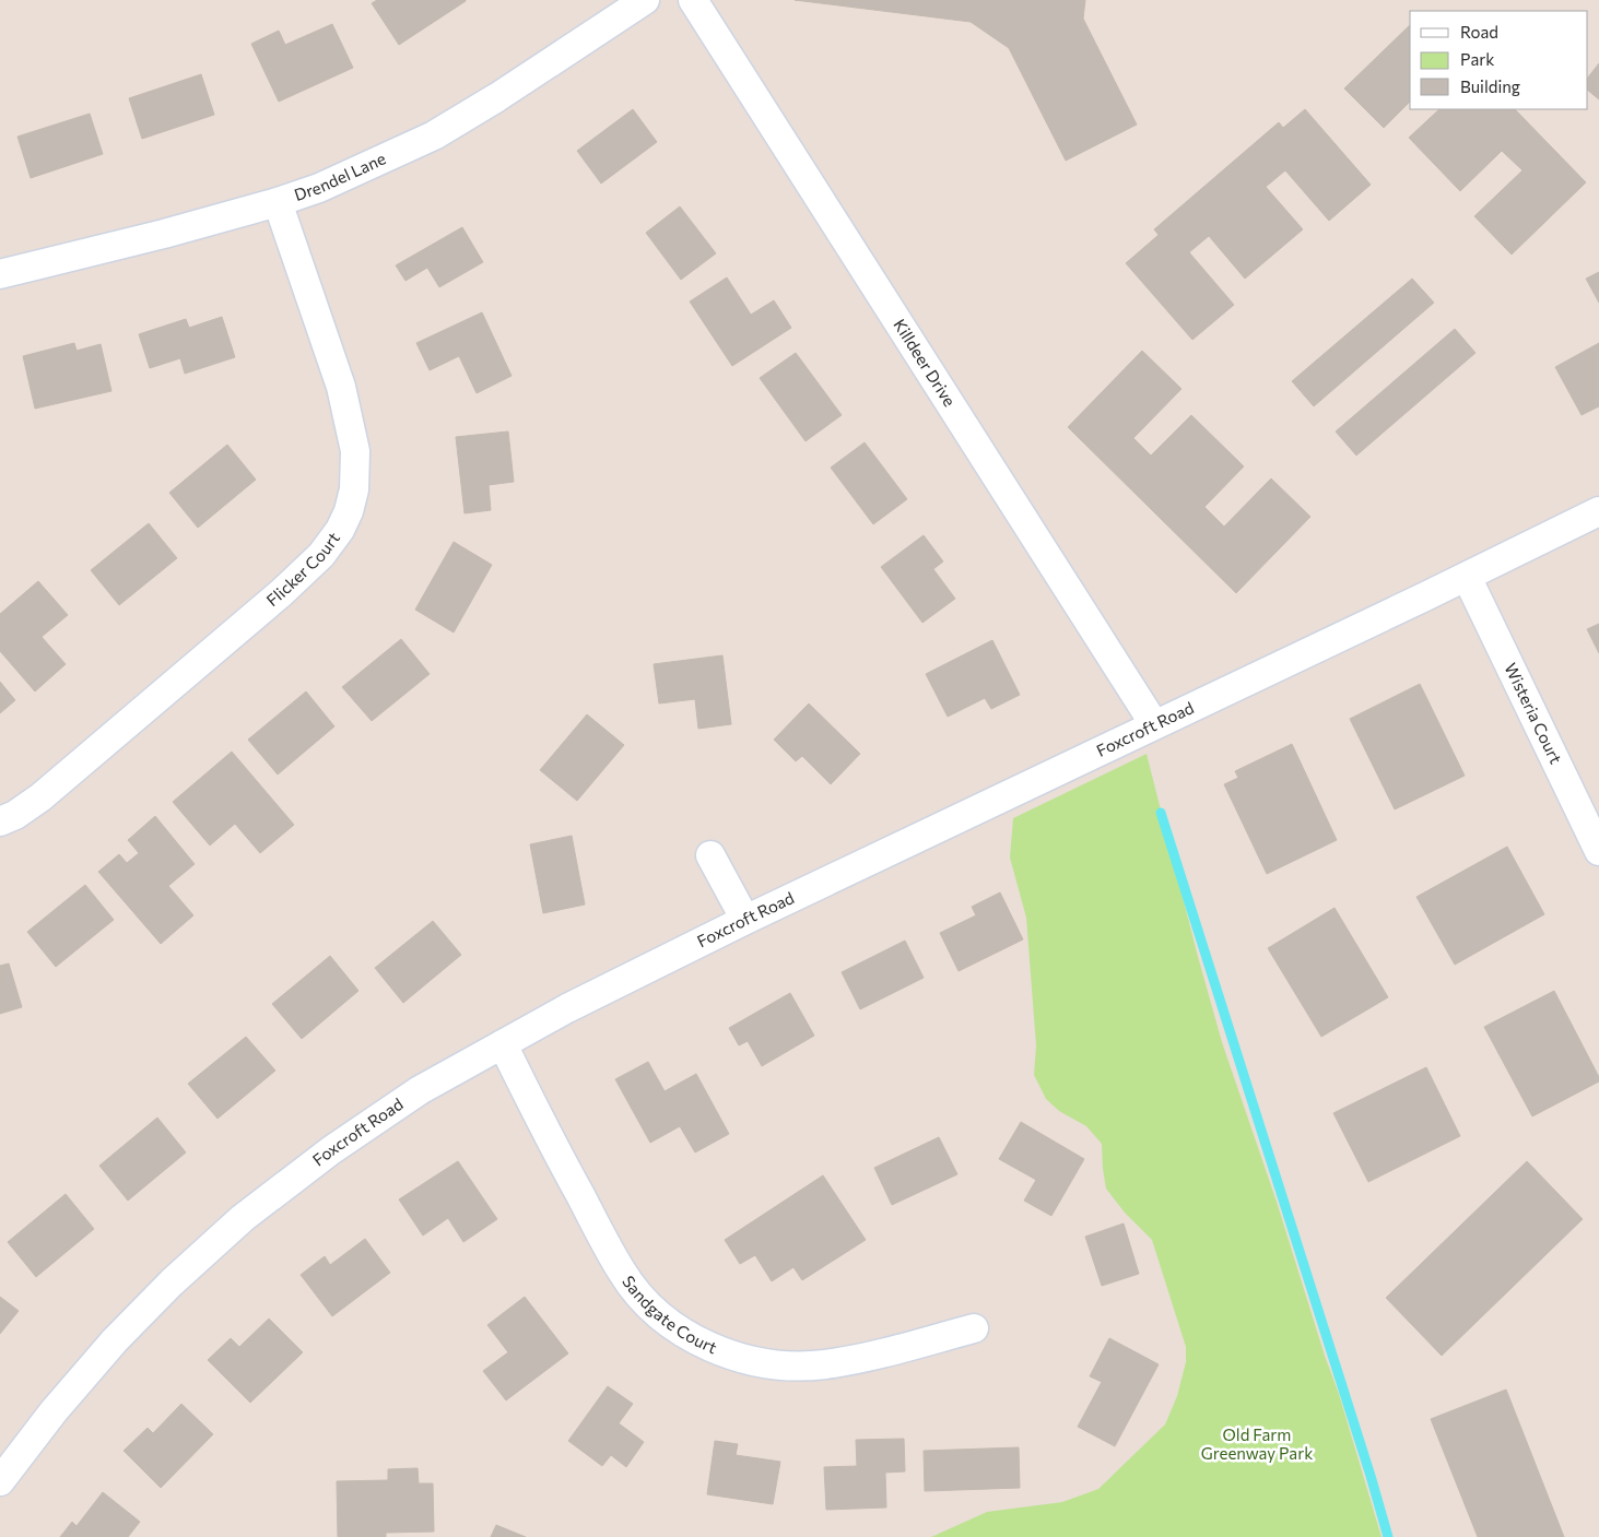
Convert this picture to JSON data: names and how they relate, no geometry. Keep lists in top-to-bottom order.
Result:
{
  "streets": {
    "street": [
      "Drendel Lane",
      "Killdeer Drive",
      "Flicker Court",
      "Wisteria Court",
      "Foxcroft Road",
      "Sandgate Court"
    ]
  },
  "crossings": [
    ["Drendel Lane", "Flicker Court"],
    ["Killdeer Drive", "Foxcroft Road"],
    ["Wisteria Court", "Foxcroft Road"],
    ["Foxcroft Road", "Sandgate Court"]
  ],
  "parks": ["Old Farm Greenway Park"],
  "legend": ["Road", "Park", "Building"]
}
